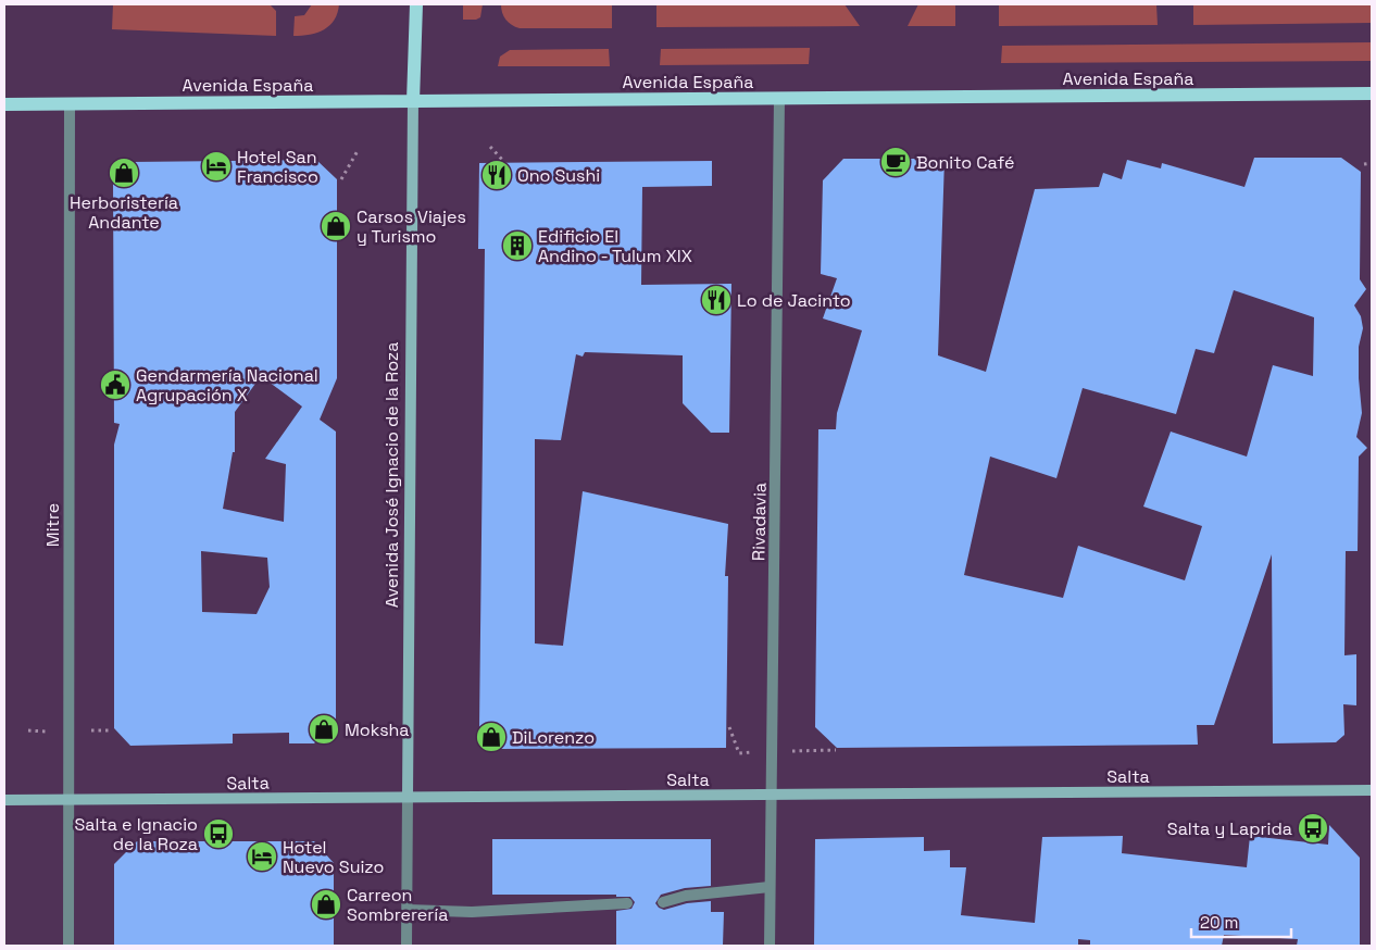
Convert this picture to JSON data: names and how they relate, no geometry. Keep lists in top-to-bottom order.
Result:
{
  "streets": {
    "main road": ["Avenida España", "Avenida José Ignacio de la Roza", "Salta"],
    "street": ["Rivadavia", "Mitre"]
  },
  "crossings": [
    ["Avenida España", "Avenida José Ignacio de la Roza"],
    ["Avenida España", "Rivadavia"],
    ["Avenida España", "Mitre"],
    ["Avenida José Ignacio de la Roza", "Salta"],
    ["Rivadavia", "Salta"],
    ["Mitre", "Salta"]
  ],
  "places": {
    "cafe": ["Bonito Café"],
    "hotel": ["Hotel San Francisco", "Hotel Nuevo Suizo"],
    "shop": [
      "Herboristería Andante",
      "Carsos Viajes y Turismo",
      "Moksha",
      "DiLorenzo",
      "Carreon Sombrerería"
    ],
    "restaurant": ["Ono Sushi", "Lo de Jacinto"],
    "building": ["Edificio El Andino - Tulum XIX"],
    "public building": ["Gendarmería Nacional Agrupación X"],
    "bus stop": ["Salta y Laprida", "Salta e Ignacio de la Roza"]
  },
  "scale_bar": "20 m"
}
